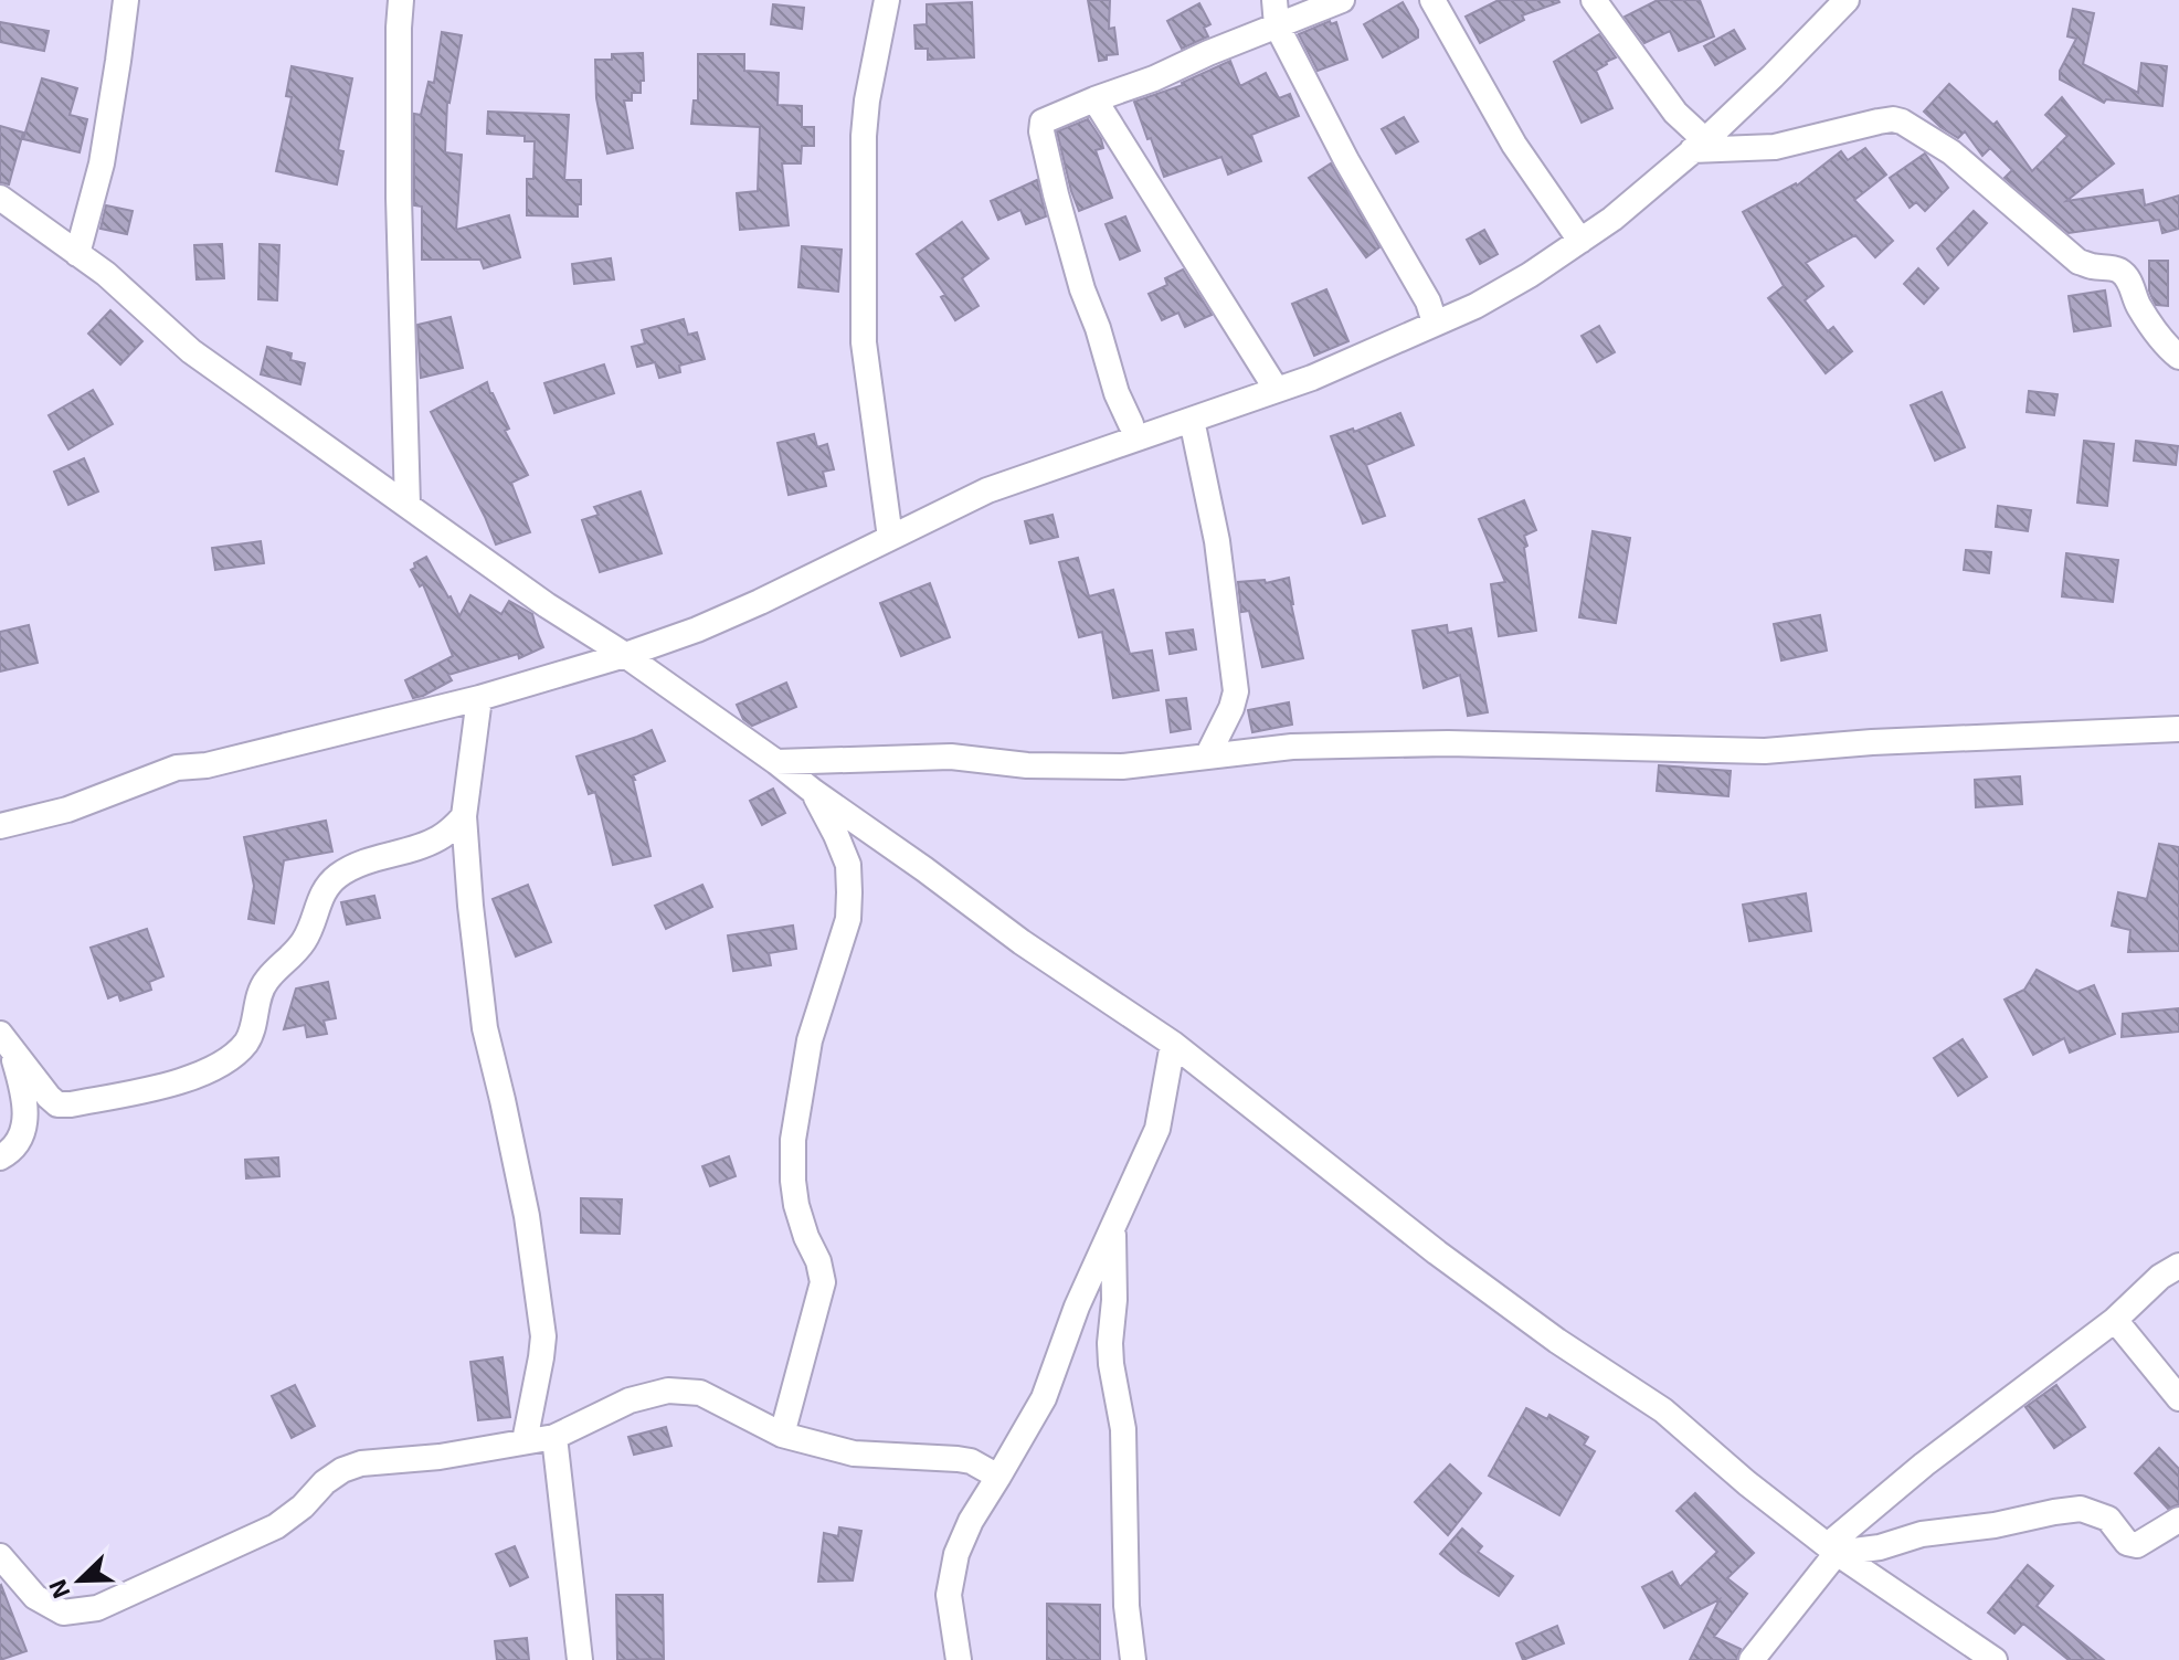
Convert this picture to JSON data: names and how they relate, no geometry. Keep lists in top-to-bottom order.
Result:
{
  "north": "bottom left"
}
